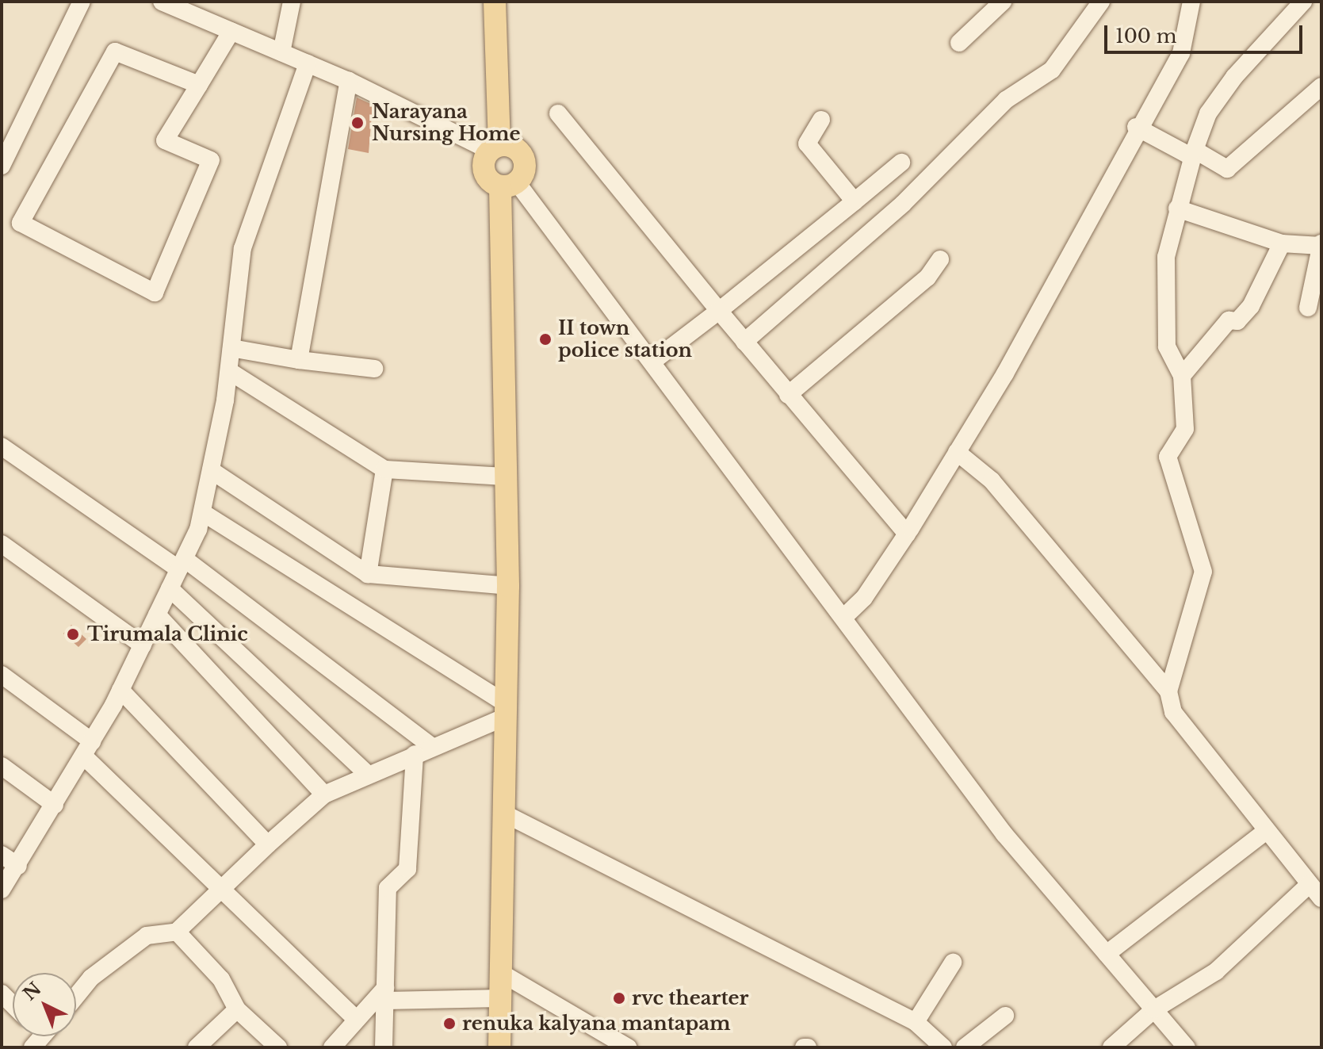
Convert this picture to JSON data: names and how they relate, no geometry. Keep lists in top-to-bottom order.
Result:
{
  "places": [
    "Narayana Nursing Home",
    "II town police station",
    "Tirumala Clinic",
    "rvc thearter",
    "renuka kalyana mantapam"
  ],
  "scale_bar": "100 m",
  "north": "top left"
}
